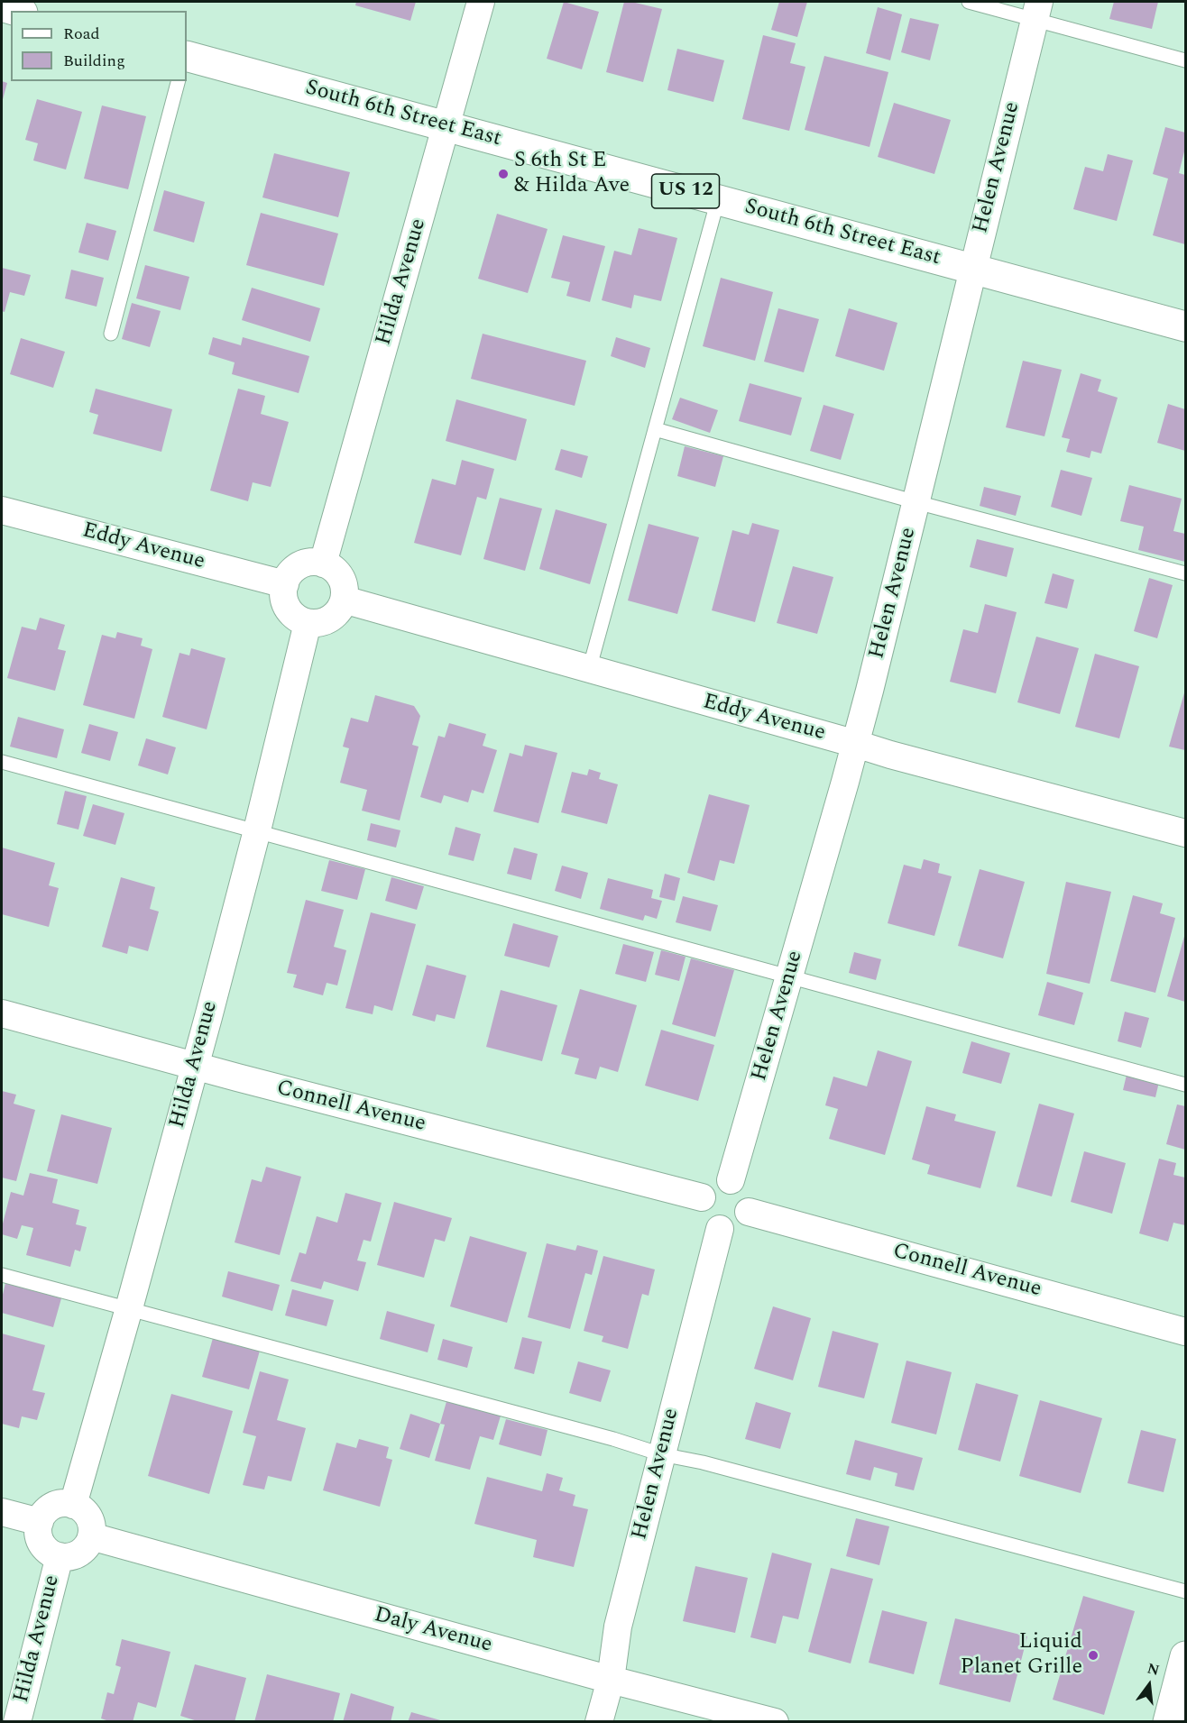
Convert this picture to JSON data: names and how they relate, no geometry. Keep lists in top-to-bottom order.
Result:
{
  "streets": {
    "main road": ["South 6th Street East", "US 12"],
    "street": [
      "Helen Avenue",
      "Hilda Avenue",
      "Eddy Avenue",
      "Connell Avenue",
      "Daly Avenue"
    ]
  },
  "crossings": [
    ["South 6th Street East", "Helen Avenue"],
    ["South 6th Street East", "Hilda Avenue"],
    ["Helen Avenue", "Eddy Avenue"],
    ["Helen Avenue", "Connell Avenue"],
    ["Helen Avenue", "Daly Avenue"],
    ["Hilda Avenue", "Eddy Avenue"],
    ["Hilda Avenue", "Connell Avenue"],
    ["Hilda Avenue", "Daly Avenue"]
  ],
  "places": ["S 6th St E & Hilda Ave", "Liquid Planet Grille"],
  "legend": ["Road", "Building"],
  "north": "top"
}
